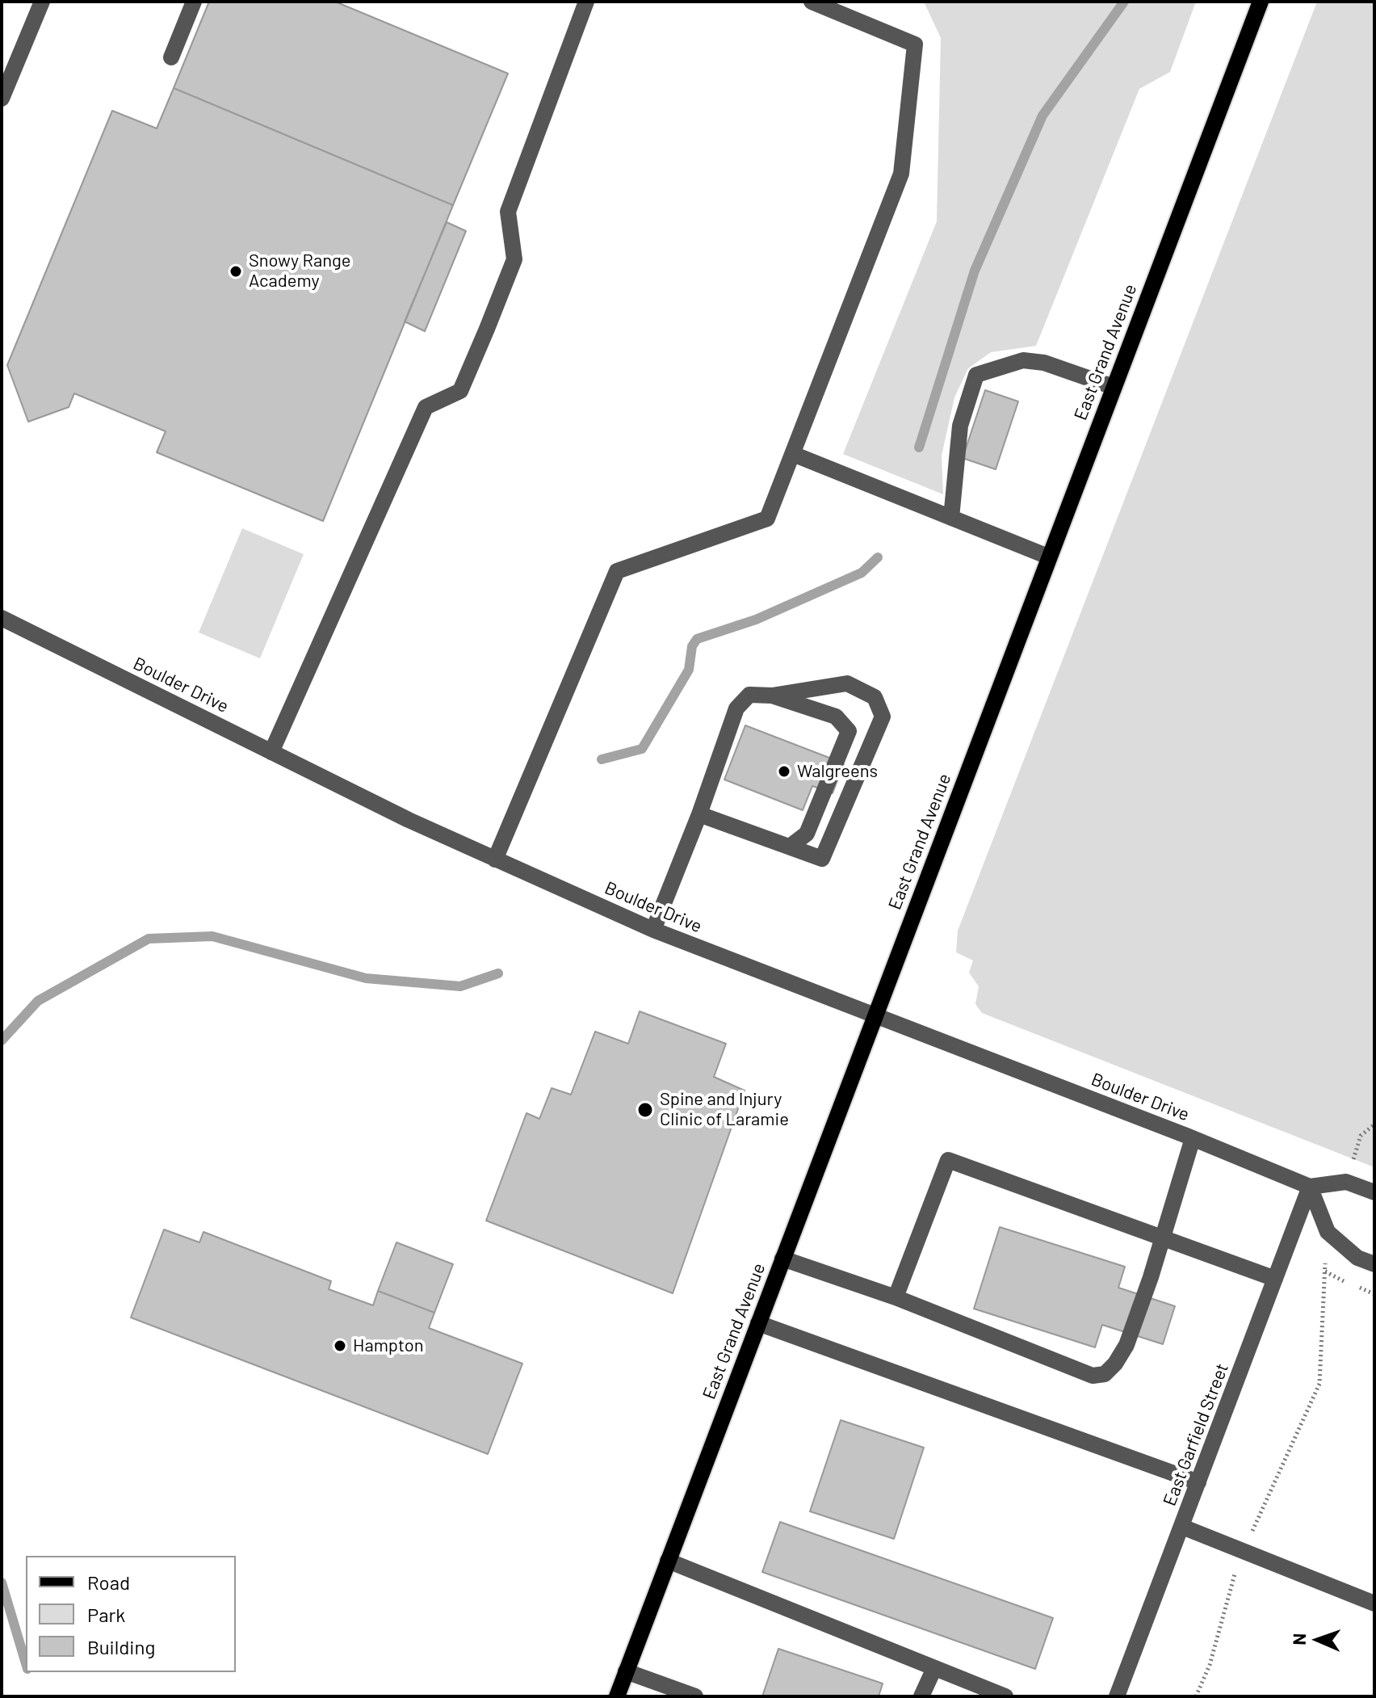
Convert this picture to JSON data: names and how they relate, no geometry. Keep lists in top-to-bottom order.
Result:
{
  "streets": {
    "main road": ["East Grand Avenue"],
    "street": ["Boulder Drive", "East Garfield Street"]
  },
  "crossings": [
    ["East Grand Avenue", "Boulder Drive"],
    ["Boulder Drive", "East Garfield Street"]
  ],
  "places": [
    "Snowy Range Academy",
    "Walgreens",
    "Spine and Injury Clinic of Laramie",
    "Hampton"
  ],
  "legend": ["Road", "Park", "Building"],
  "north": "left"
}
